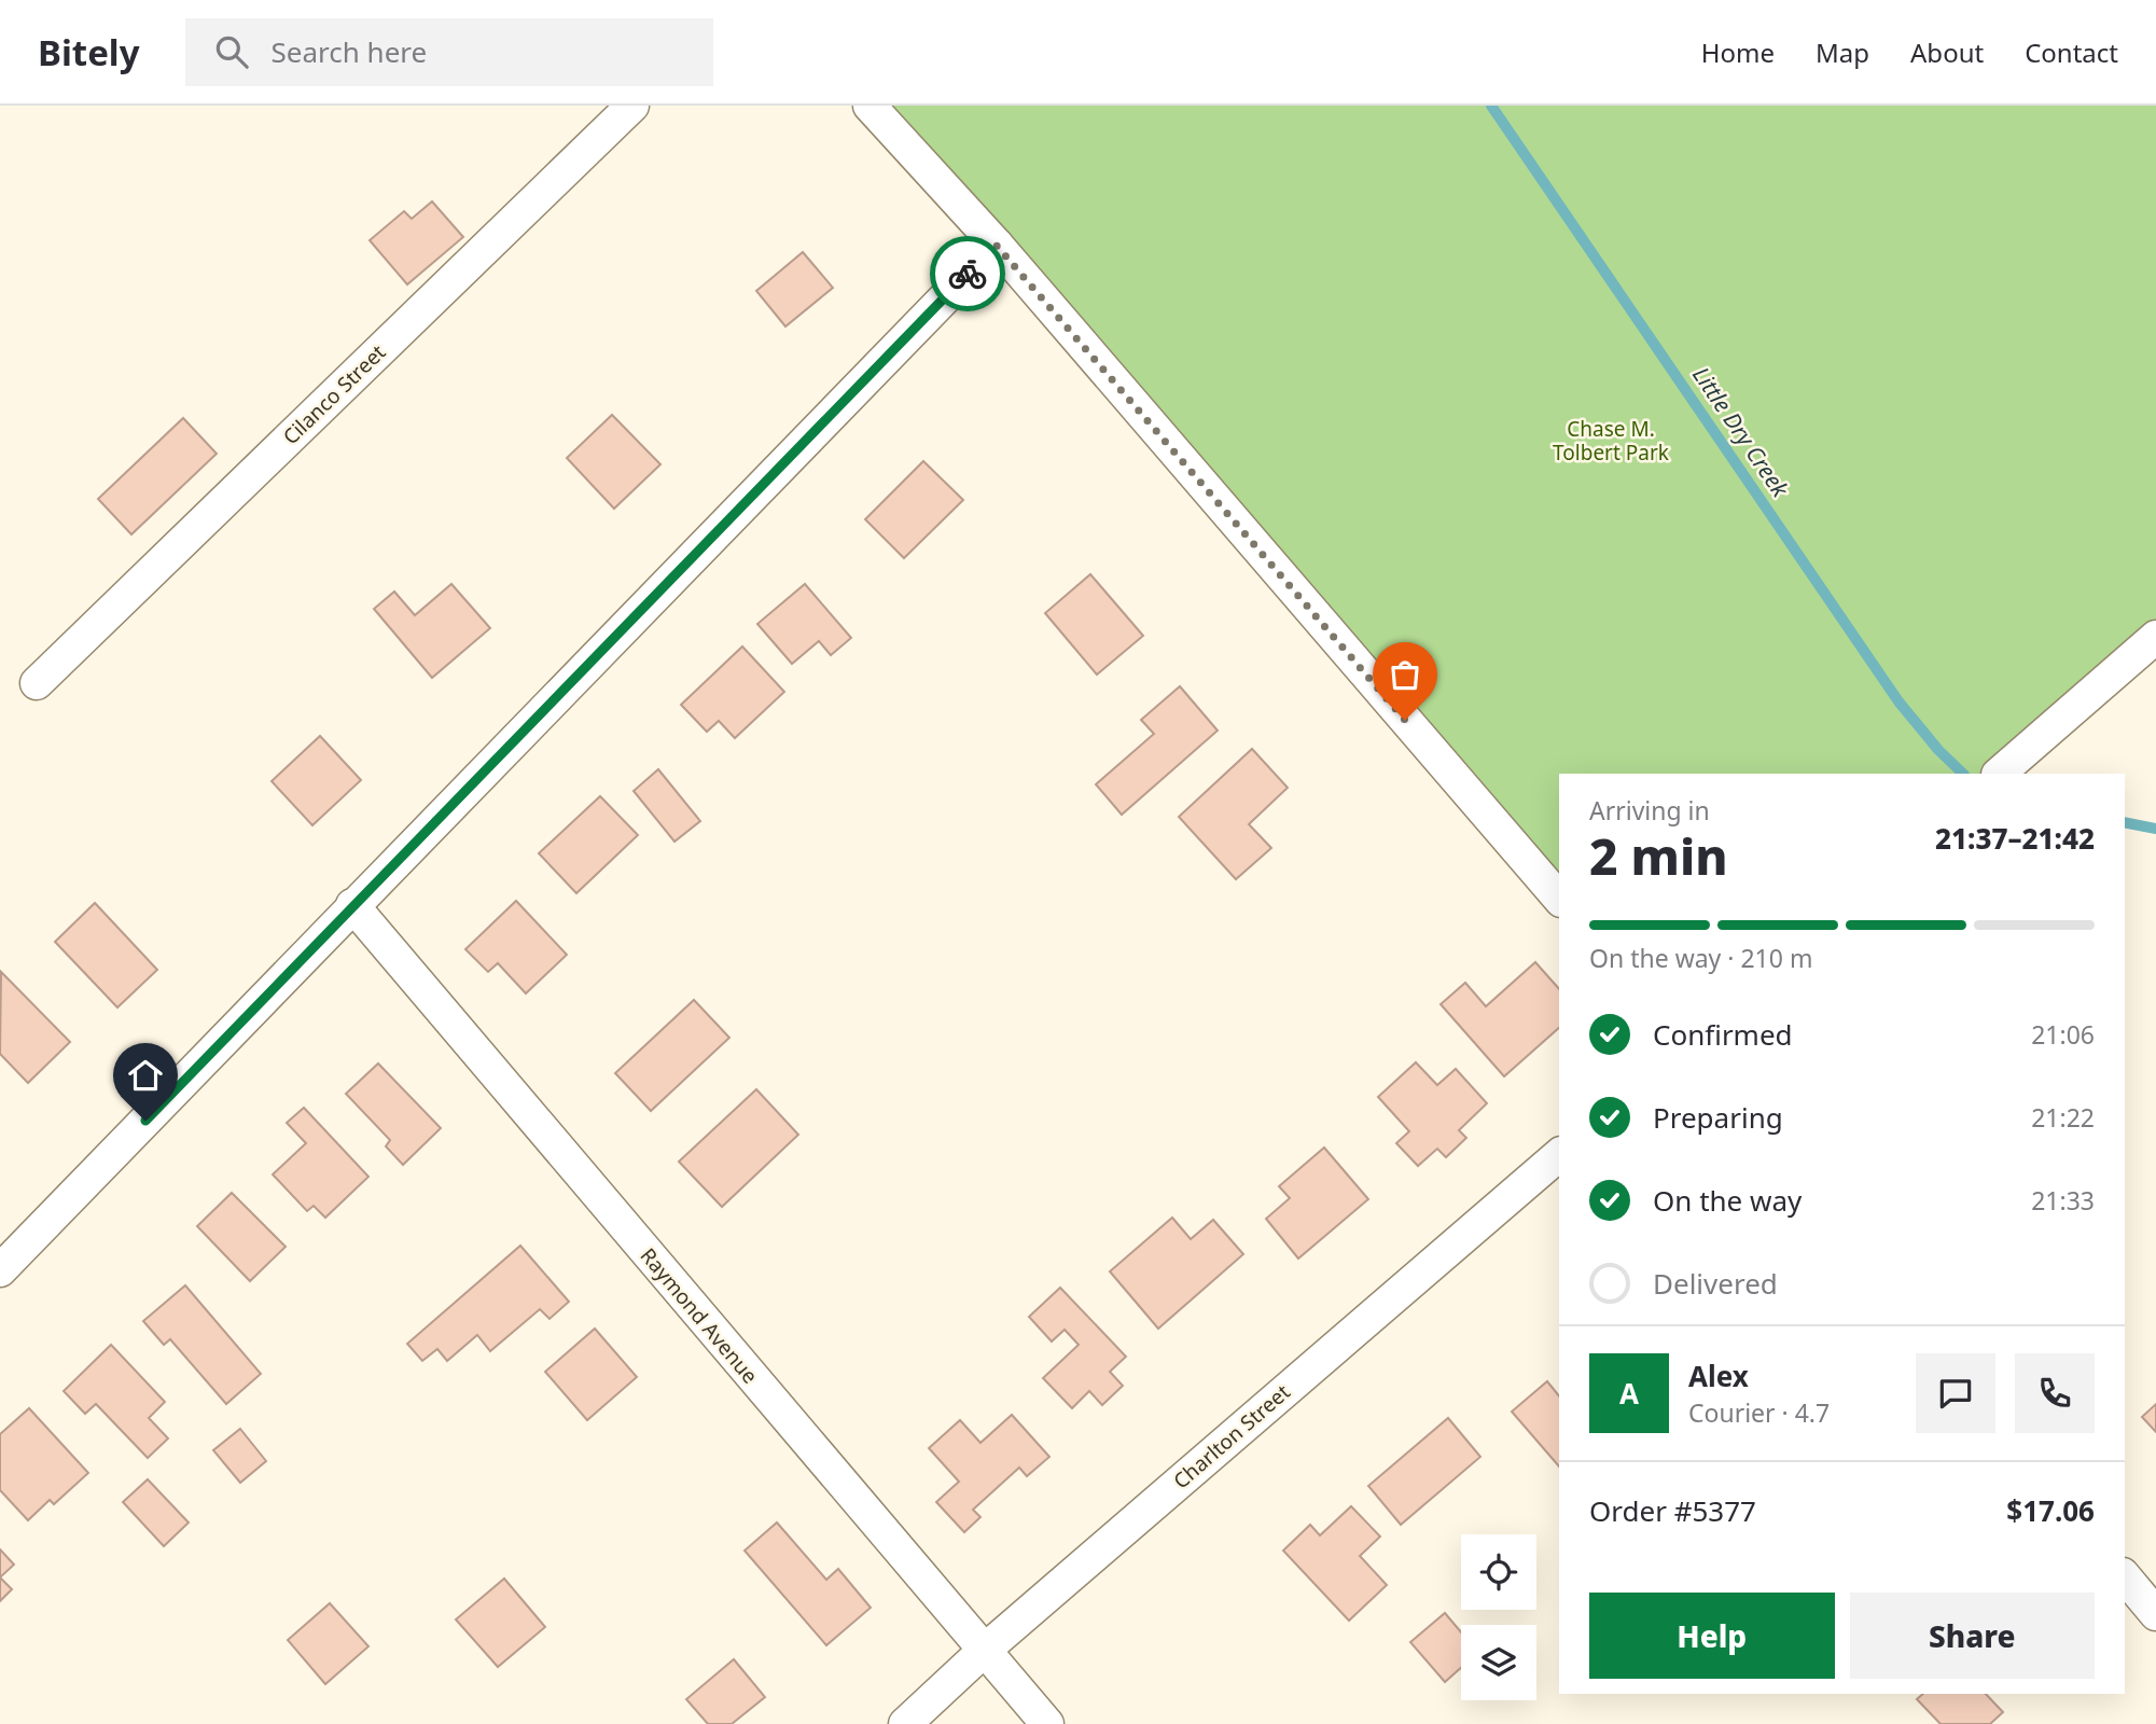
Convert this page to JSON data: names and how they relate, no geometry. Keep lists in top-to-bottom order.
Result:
{
  "streets": {
    "street": ["Cilanco Street", "Raymond Avenue", "Charlton Street"]
  },
  "crossings": [
    ["Raymond Avenue", "Charlton Street"]
  ],
  "water": ["Little Dry Creek"],
  "parks": ["Chase M. Tolbert Park"],
  "page": {
    "header": "Bitely",
    "search": "Search here",
    "nav": [
      "Home",
      "Map",
      "About",
      "Contact"
    ],
    "heading": ["2 min", "Arriving in", "21:37–21:42"],
    "panel": [
      "Alex",
      "Courier · 4.7",
      "Order #5377",
      "$17.06"
    ],
    "bar": "On the way · 210 m",
    "list": [
      ["Confirmed", "21:06"],
      ["Preparing", "21:22"],
      ["On the way", "21:33"],
      "Delivered"
    ],
    "round": "A",
    "buttons": ["Help", "Share"]
  }
}
